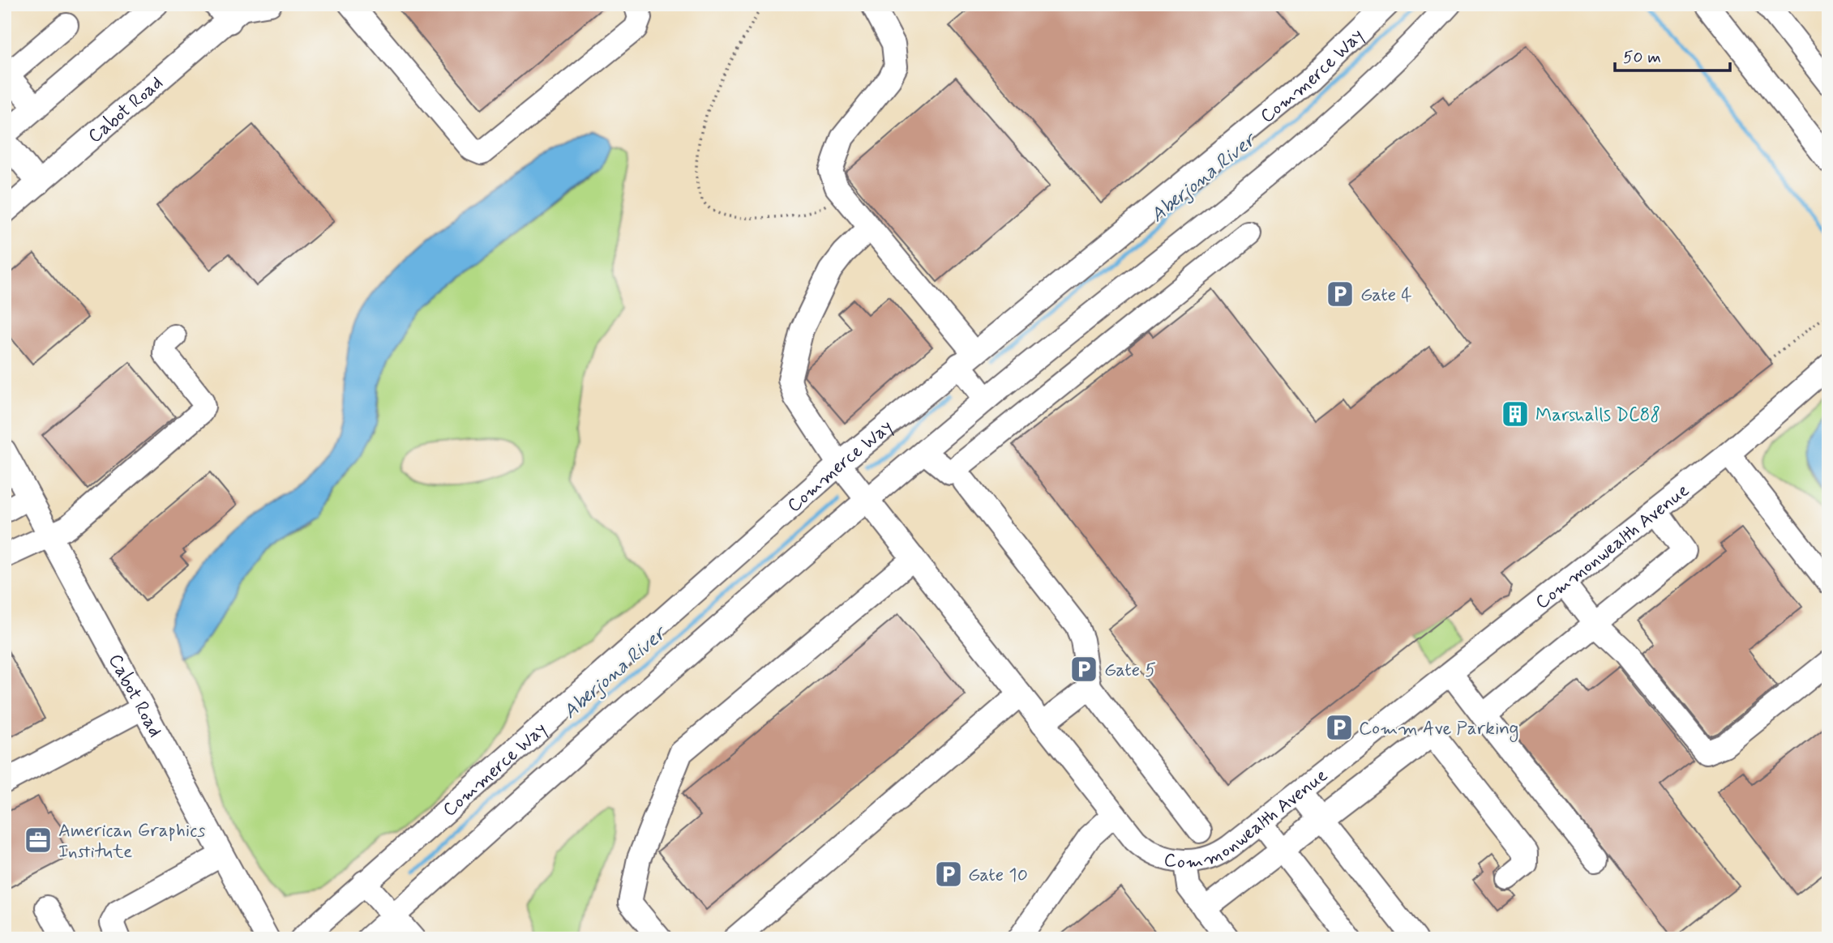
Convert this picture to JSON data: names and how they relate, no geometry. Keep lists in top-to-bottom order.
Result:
{
  "streets": {
    "street": ["Commerce Way", "Cabot Road", "Commonwealth Avenue"]
  },
  "crossings": [
    ["Commerce Way", "Commonwealth Avenue"]
  ],
  "water": ["Aberjona River"],
  "places": {
    "parking": [
      "Gate 4",
      "Gate 5",
      "Comm Ave Parking",
      "Gate 10"
    ],
    "building": ["Marshalls DC88"],
    "office": ["American Graphics Institute"]
  },
  "scale_bar": "50 m"
}
